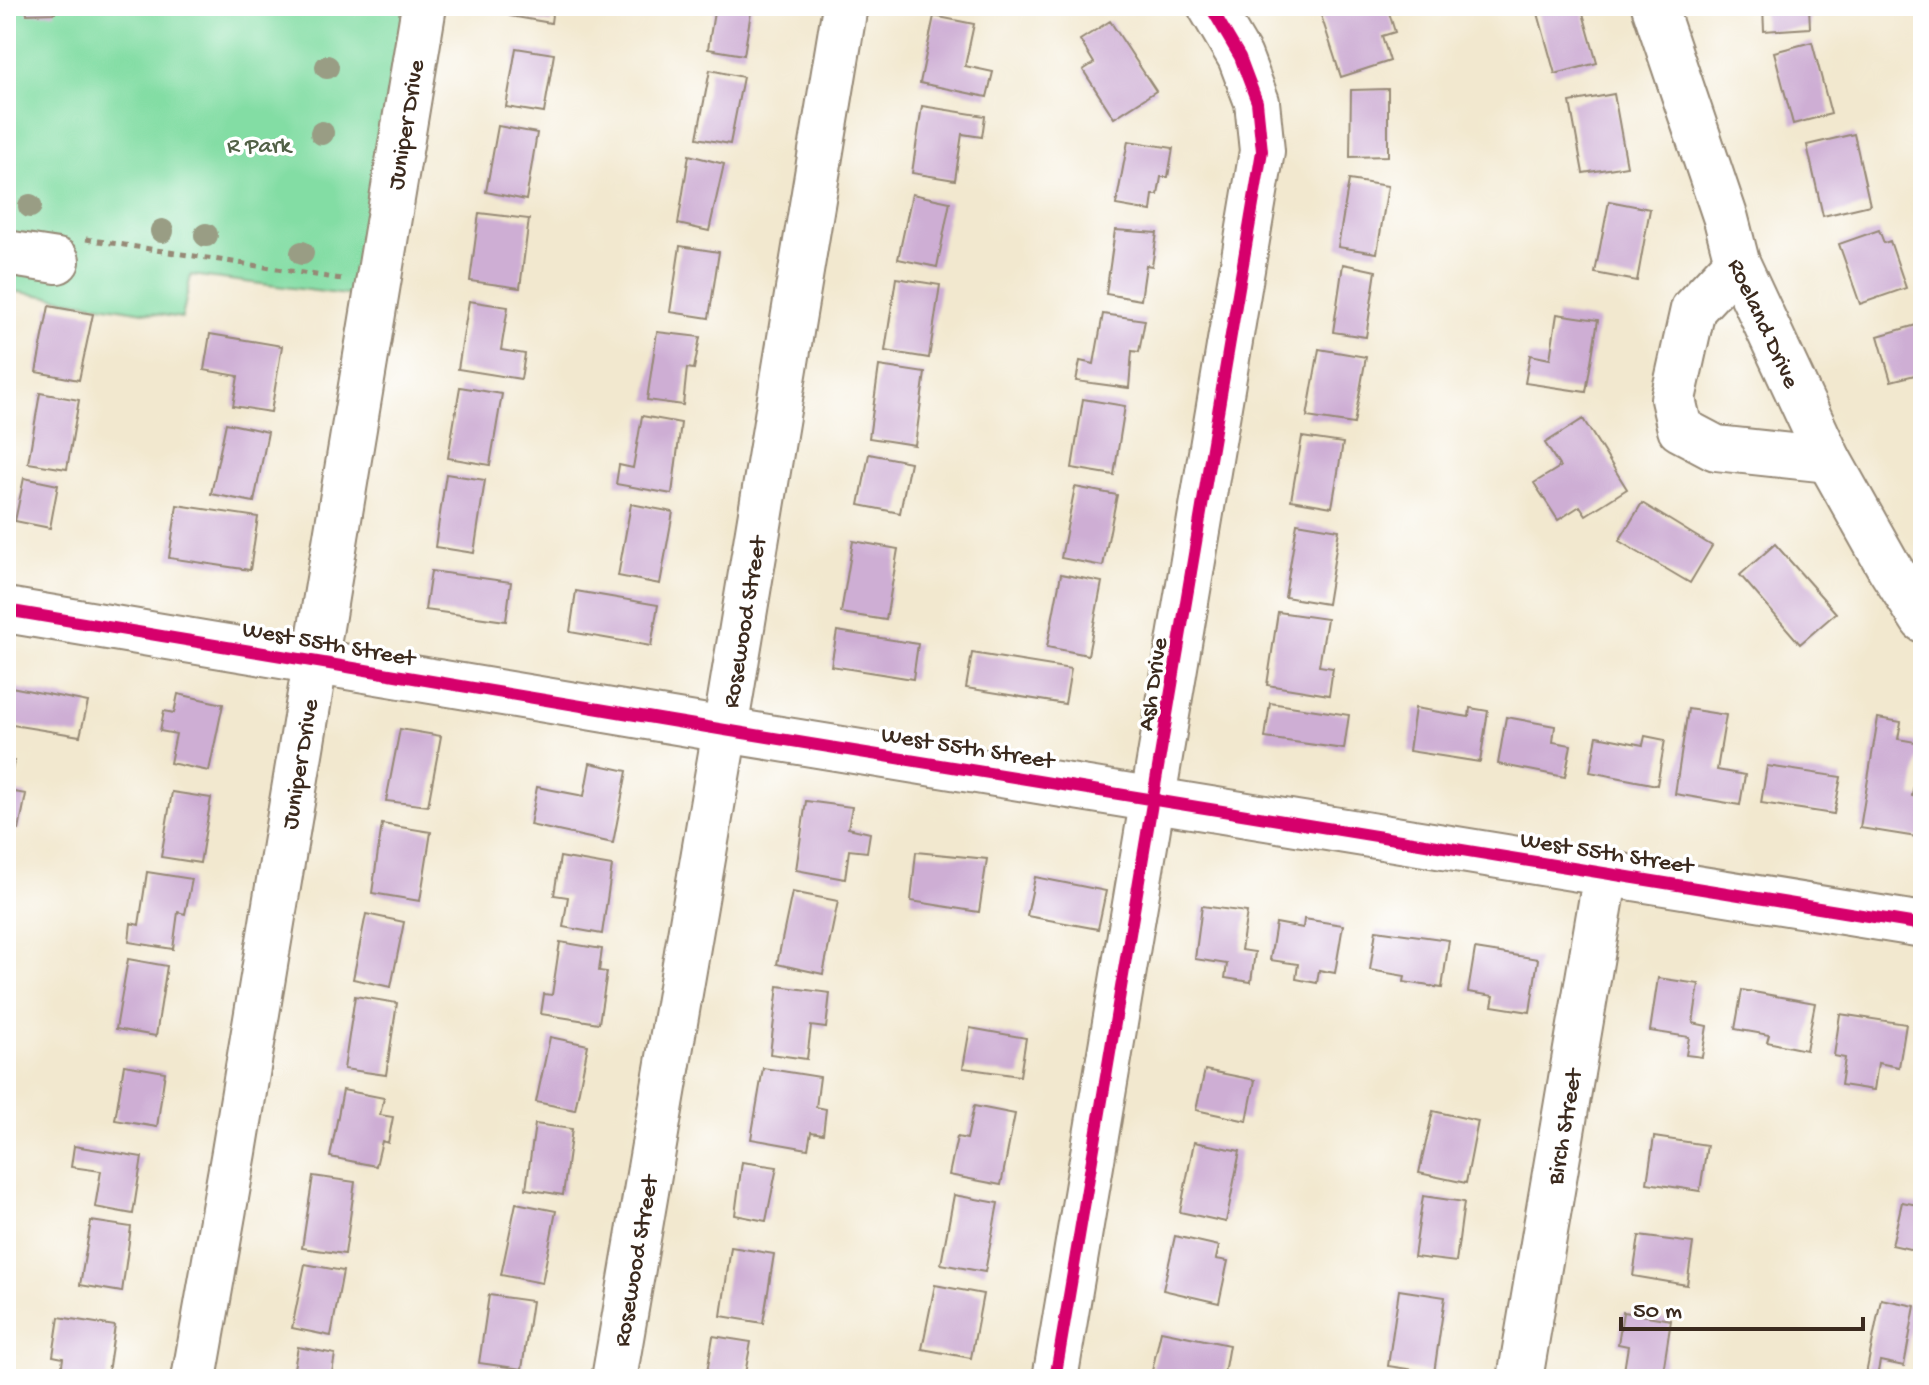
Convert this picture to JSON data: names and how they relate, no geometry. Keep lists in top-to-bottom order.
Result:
{
  "streets": {
    "street": [
      "Juniper Drive",
      "Roeland Drive",
      "Rosewood Street",
      "West 55th Street",
      "Ash Drive",
      "Birch Street"
    ]
  },
  "crossings": [
    ["Juniper Drive", "West 55th Street"],
    ["Rosewood Street", "West 55th Street"],
    ["West 55th Street", "Ash Drive"],
    ["West 55th Street", "Birch Street"]
  ],
  "parks": ["R Park"],
  "scale_bar": "50 m"
}
